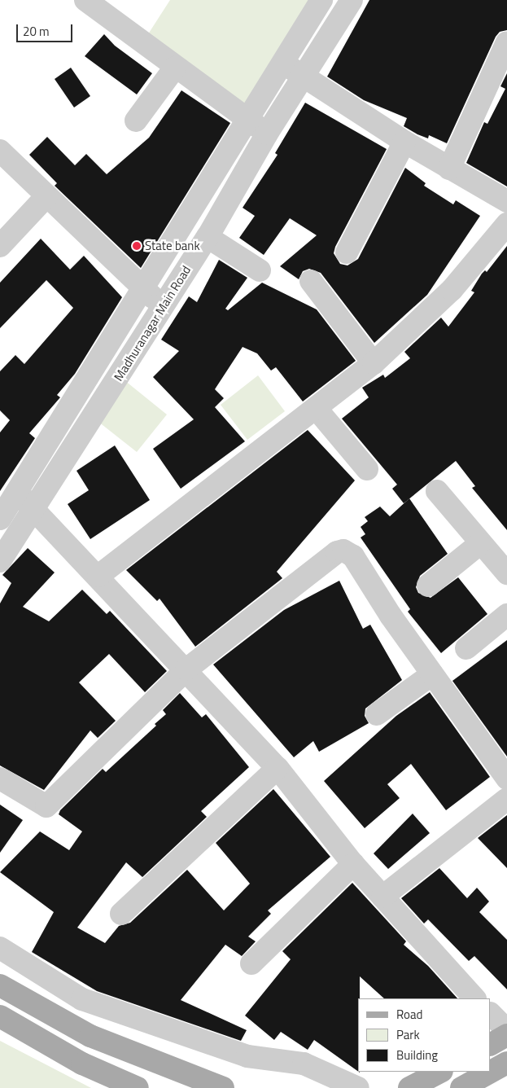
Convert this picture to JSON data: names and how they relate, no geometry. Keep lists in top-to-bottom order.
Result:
{
  "streets": {
    "street": ["Madhuranagar Main Road"]
  },
  "places": ["State bank"],
  "legend": ["Road", "Park", "Building"],
  "scale_bar": "20 m"
}
